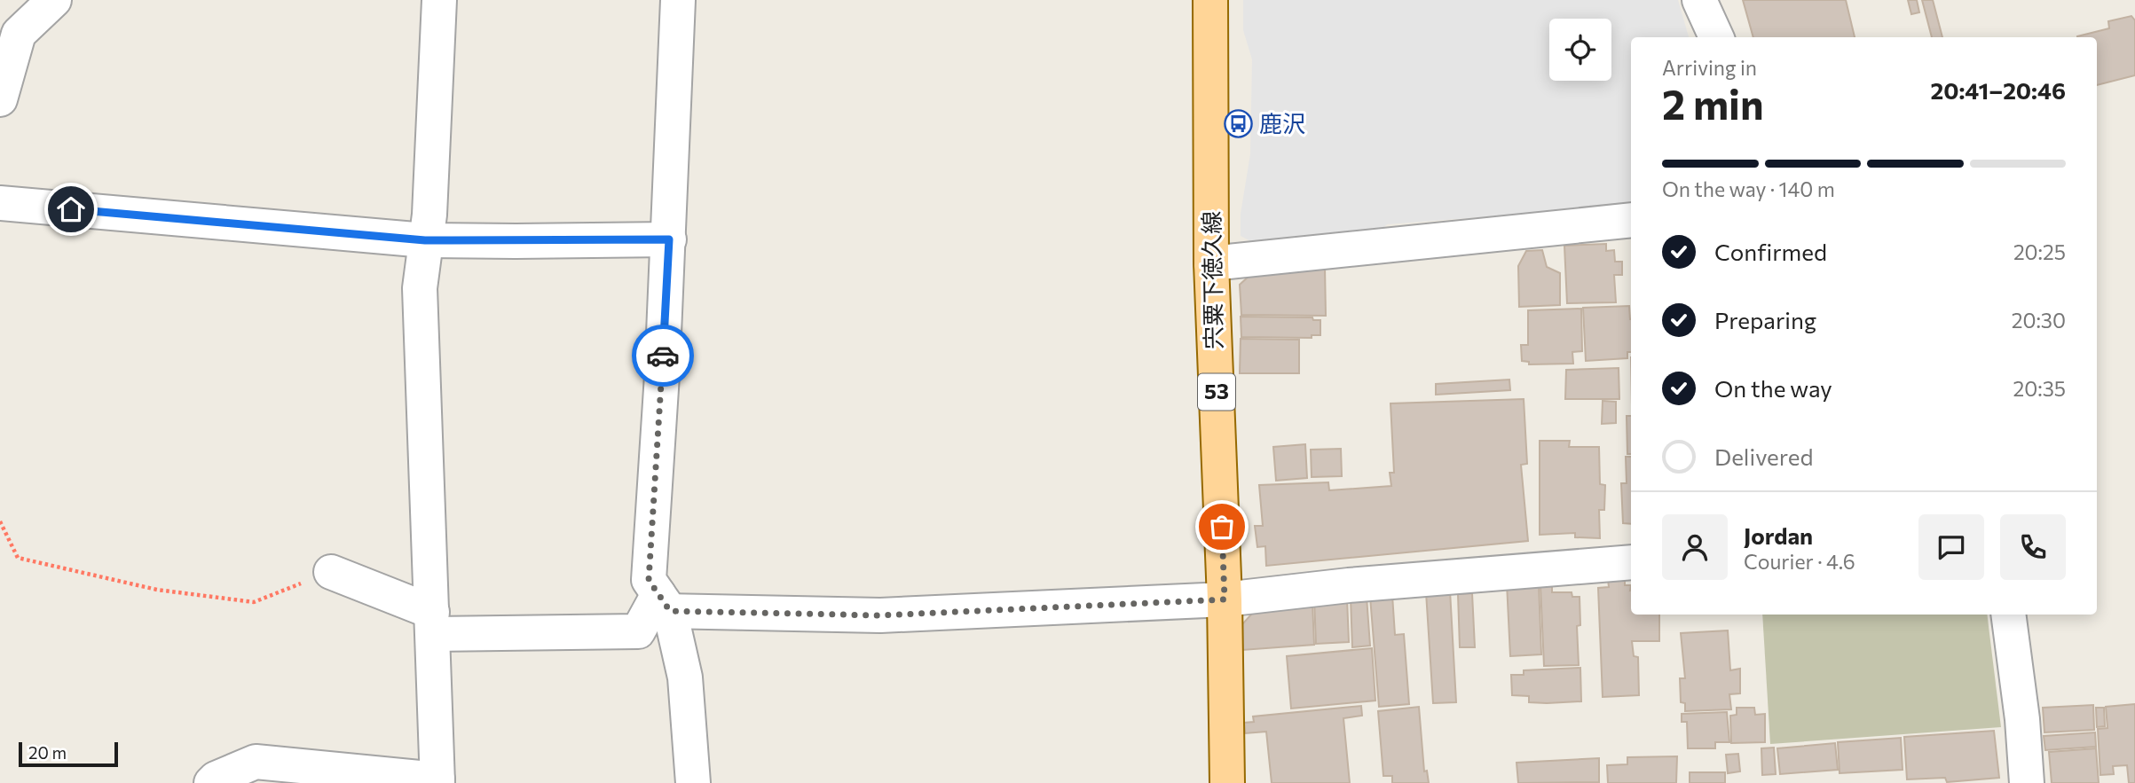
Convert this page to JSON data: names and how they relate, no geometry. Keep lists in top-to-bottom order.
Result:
{
  "streets": {
    "main road": ["宍粟下徳久線", "53"]
  },
  "places": {
    "bus stop": ["鹿沢"]
  },
  "scale_bar": "20 m",
  "page": {
    "heading": ["2 min", "Arriving in", "20:41–20:46"],
    "panel": ["Jordan", "Courier · 4.6"],
    "bar": "On the way · 140 m",
    "list": [
      ["Confirmed", "20:25"],
      ["Preparing", "20:30"],
      ["On the way", "20:35"],
      "Delivered"
    ],
    "scale": "20 m"
  }
}
